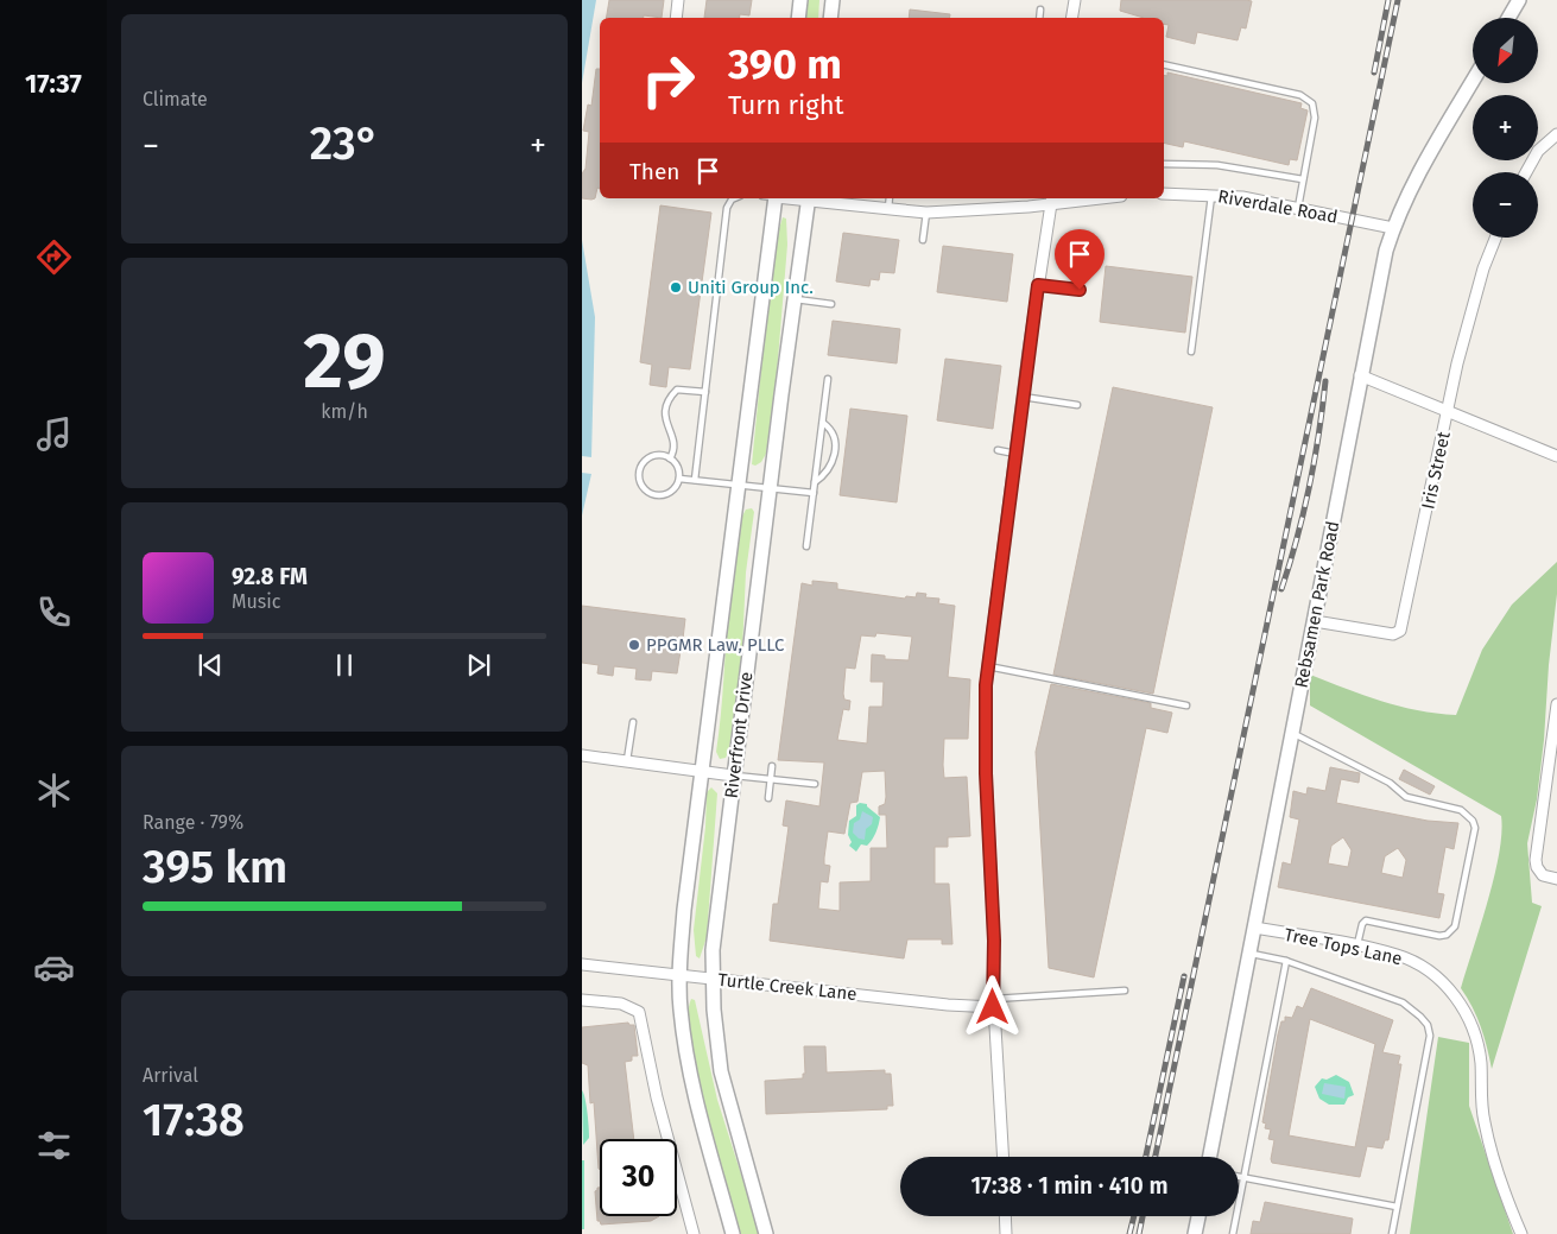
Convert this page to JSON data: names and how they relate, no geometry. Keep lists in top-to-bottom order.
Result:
{
  "streets": {
    "street": [
      "Riverdale Road",
      "Iris Street",
      "Rebsamen Park Road",
      "Riverfront Drive",
      "Tree Tops Lane",
      "Turtle Creek Lane"
    ]
  },
  "crossings": [
    ["Riverdale Road", "Rebsamen Park Road"],
    ["Iris Street", "Rebsamen Park Road"],
    ["Rebsamen Park Road", "Tree Tops Lane"],
    ["Riverfront Drive", "Turtle Creek Lane"]
  ],
  "places": ["Uniti Group Inc.", "PPGMR Law, PLLC"],
  "north": "bottom left",
  "page": {
    "tabs": "17:37",
    "tile": [
      "Climate",
      ["29", "km/h"],
      ["Range · 79%", "395 km"],
      ["Arrival", "17:38"]
    ],
    "map_buttons": ["+", "−"],
    "turn": ["390 m", "Turn right"],
    "heat": ["−", "23°", "+"],
    "then": "Then",
    "song": ["92.8 FM", "Music"],
    "limit": "30",
    "trip": "17:38 · 1 min · 410 m"
  }
}
